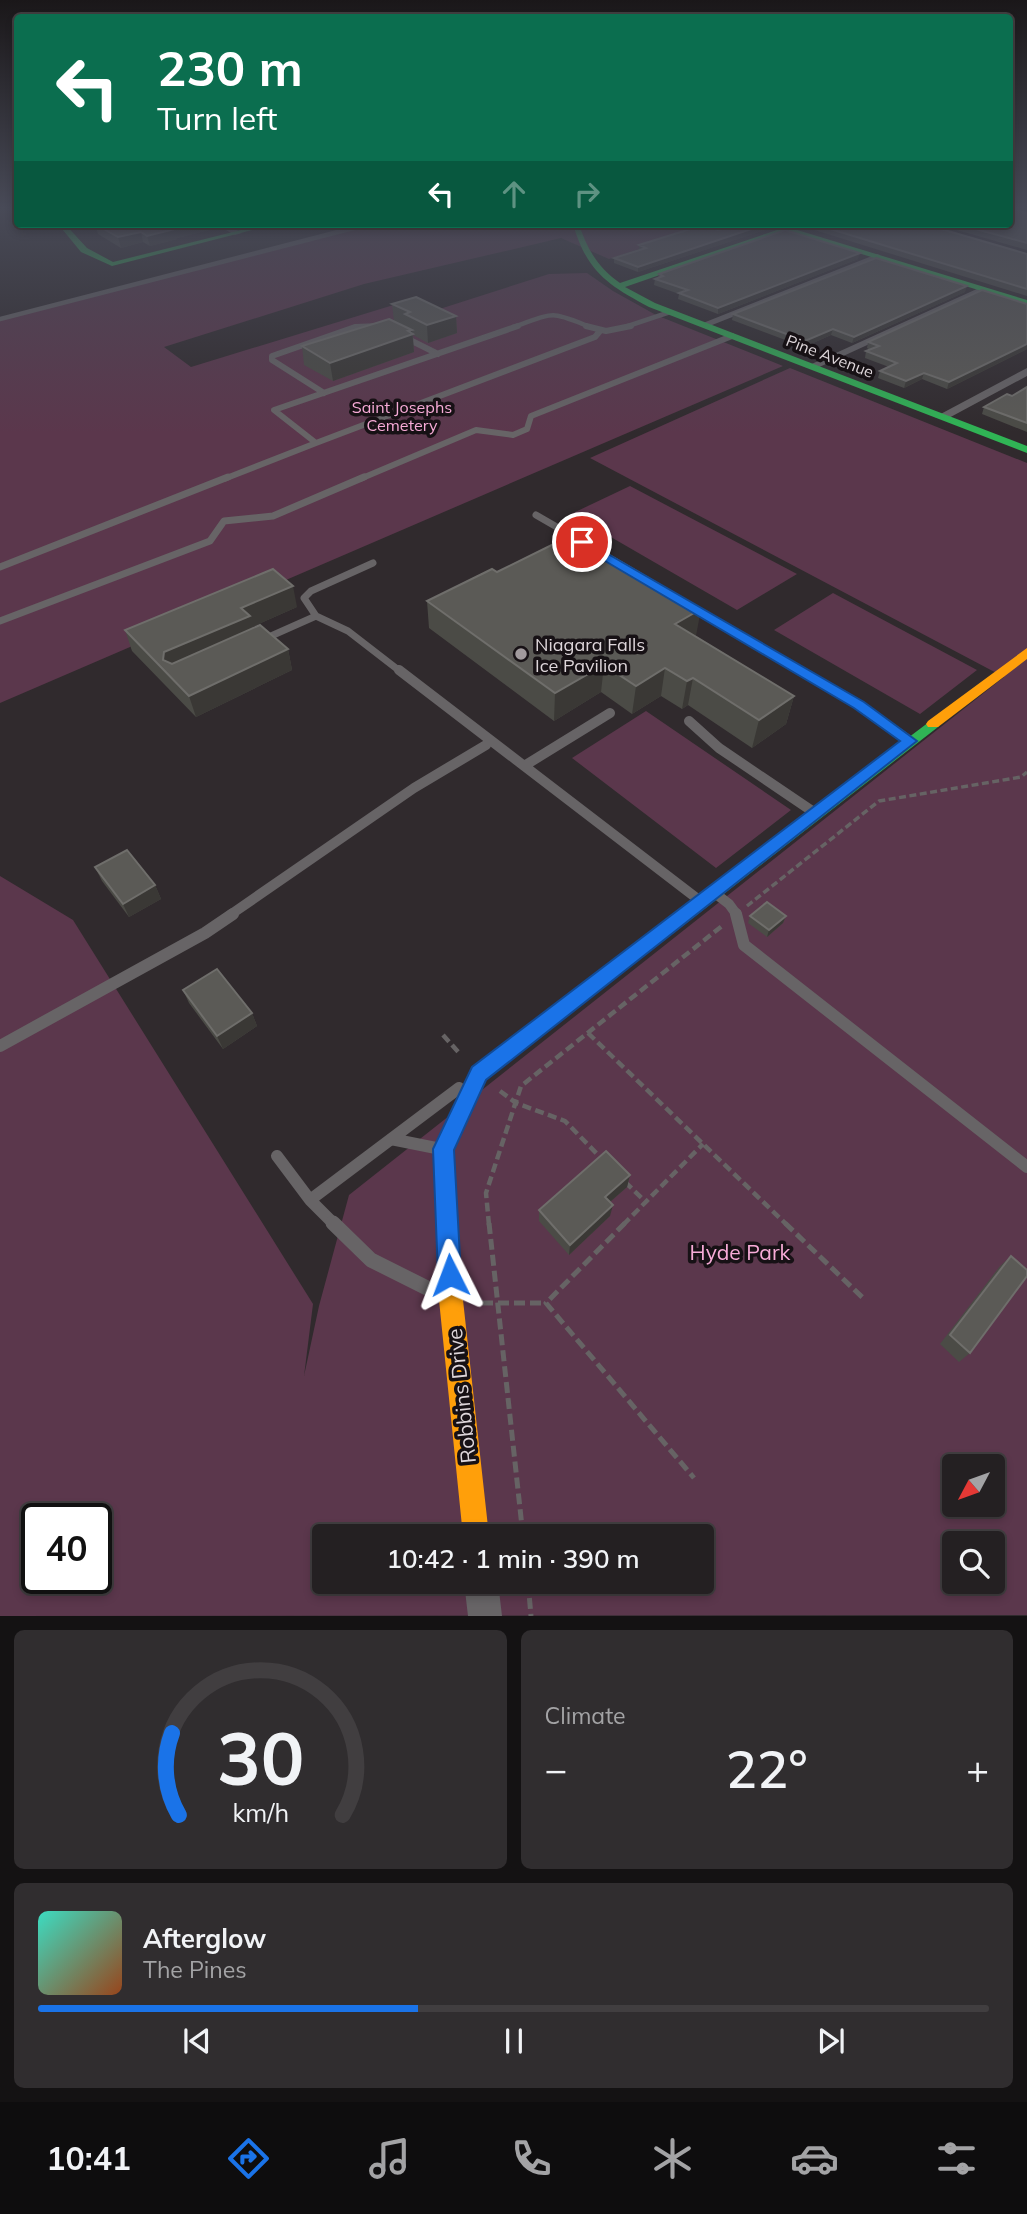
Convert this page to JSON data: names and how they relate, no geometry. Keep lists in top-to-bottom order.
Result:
{
  "streets": {
    "street": ["Pine Avenue", "Robbins Drive"]
  },
  "parks": ["Saint Josephs Cemetery", "Hyde Park"],
  "places": ["Niagara Falls Ice Pavilion"],
  "north": "bottom left",
  "page": {
    "turn": ["230 m", "Turn left"],
    "limit": "40",
    "trip": "10:42 · 1 min · 390 m",
    "tile": "Climate",
    "heat": ["−", "22°", "+"],
    "song": ["Afterglow", "The Pines"],
    "tabs": "10:41",
    "gauge": ["30", "km/h"]
  }
}
